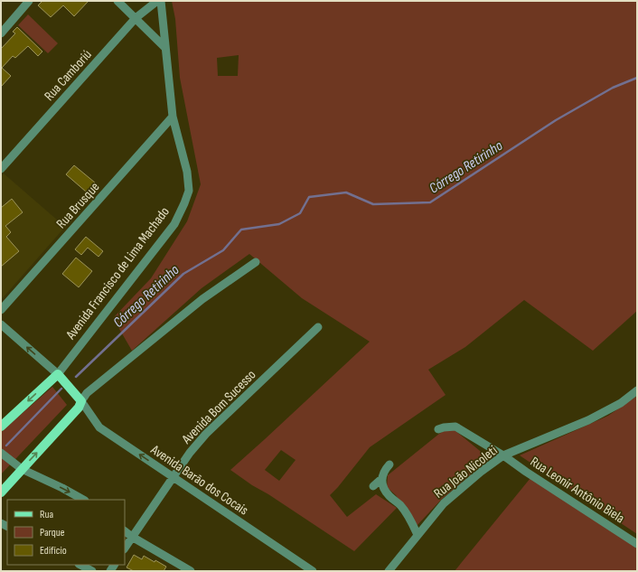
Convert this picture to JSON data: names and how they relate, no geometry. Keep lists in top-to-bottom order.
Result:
{
  "streets": {
    "main road": ["Avenida Francisco de Lima Machado"],
    "street": [
      "Rua Camboriú",
      "Rua Brusque",
      "Avenida Bom Sucesso",
      "Rua João Nicoleti",
      "Avenida Barão dos Cocais",
      "Rua Leonir Antônio Biela"
    ]
  },
  "crossings": [
    ["Rua Brusque", "Avenida Francisco de Lima Machado"],
    ["Avenida Bom Sucesso", "Avenida Barão dos Cocais"],
    ["Rua João Nicoleti", "Rua Leonir Antônio Biela"]
  ],
  "water": ["Córrego Retirinho"],
  "legend": ["Rua", "Parque", "Edifício"]
}
